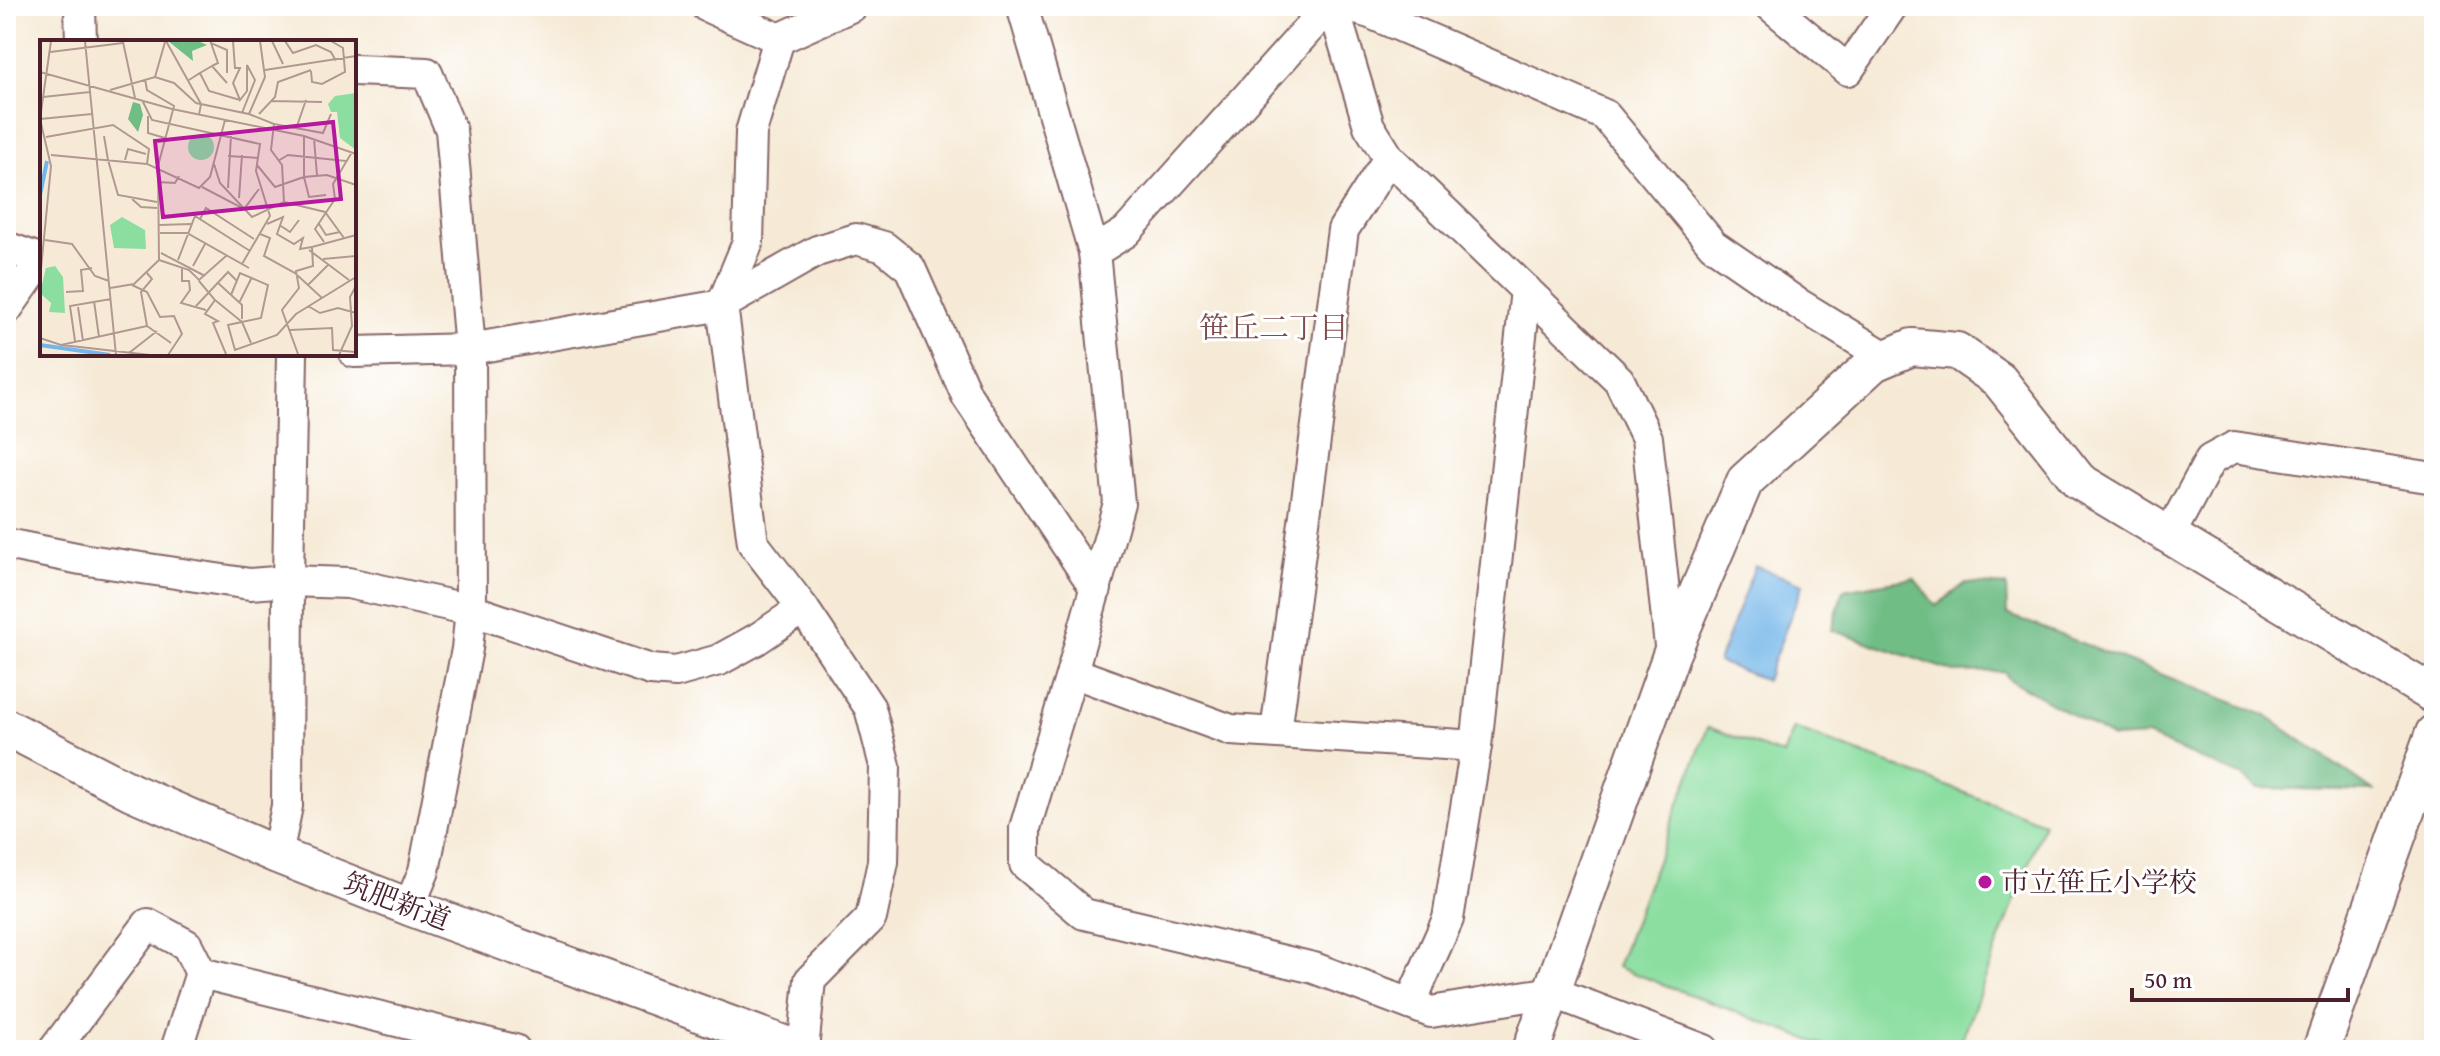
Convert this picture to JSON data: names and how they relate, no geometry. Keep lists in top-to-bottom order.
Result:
{
  "streets": {
    "street": ["筑肥新道"]
  },
  "districts": ["笹丘二丁目"],
  "places": ["市立笹丘小学校"],
  "scale_bar": "50 m"
}
